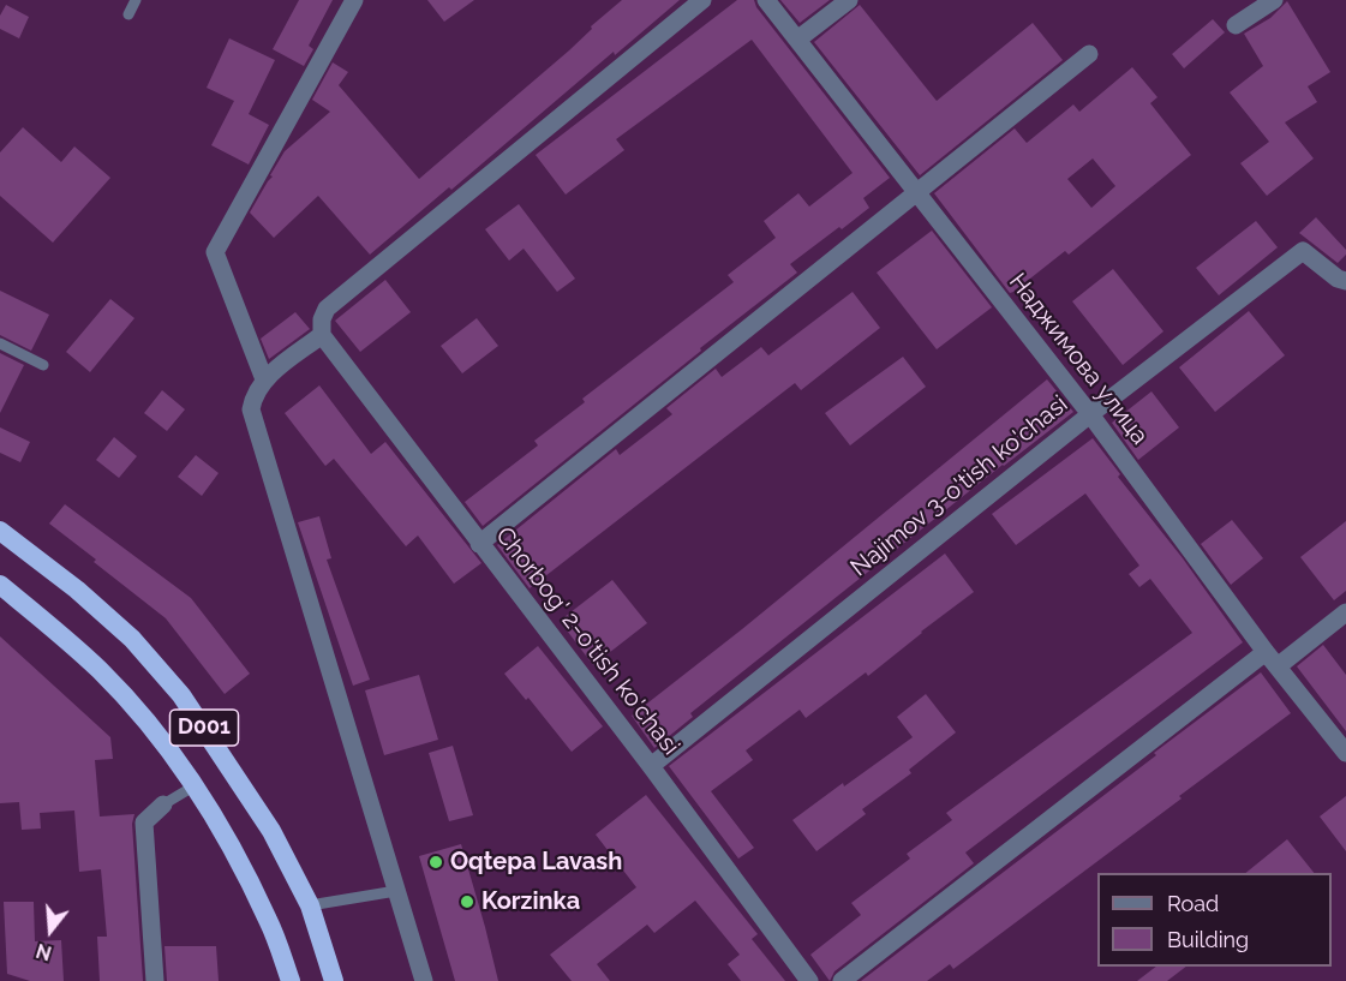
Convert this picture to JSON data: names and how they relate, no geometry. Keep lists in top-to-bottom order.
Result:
{
  "streets": {
    "highway": ["D001"],
    "street": ["Наджимова улица", "Najimov 3-o'tish ko'chasi", "Chorbog' 2-o'tish ko'chasi"]
  },
  "crossings": [
    ["Наджимова улица", "Najimov 3-o'tish ko'chasi"],
    ["Najimov 3-o'tish ko'chasi", "Chorbog' 2-o'tish ko'chasi"]
  ],
  "places": ["Oqtepa Lavash", "Korzinka"],
  "legend": ["Road", "Building"],
  "north": "bottom"
}
